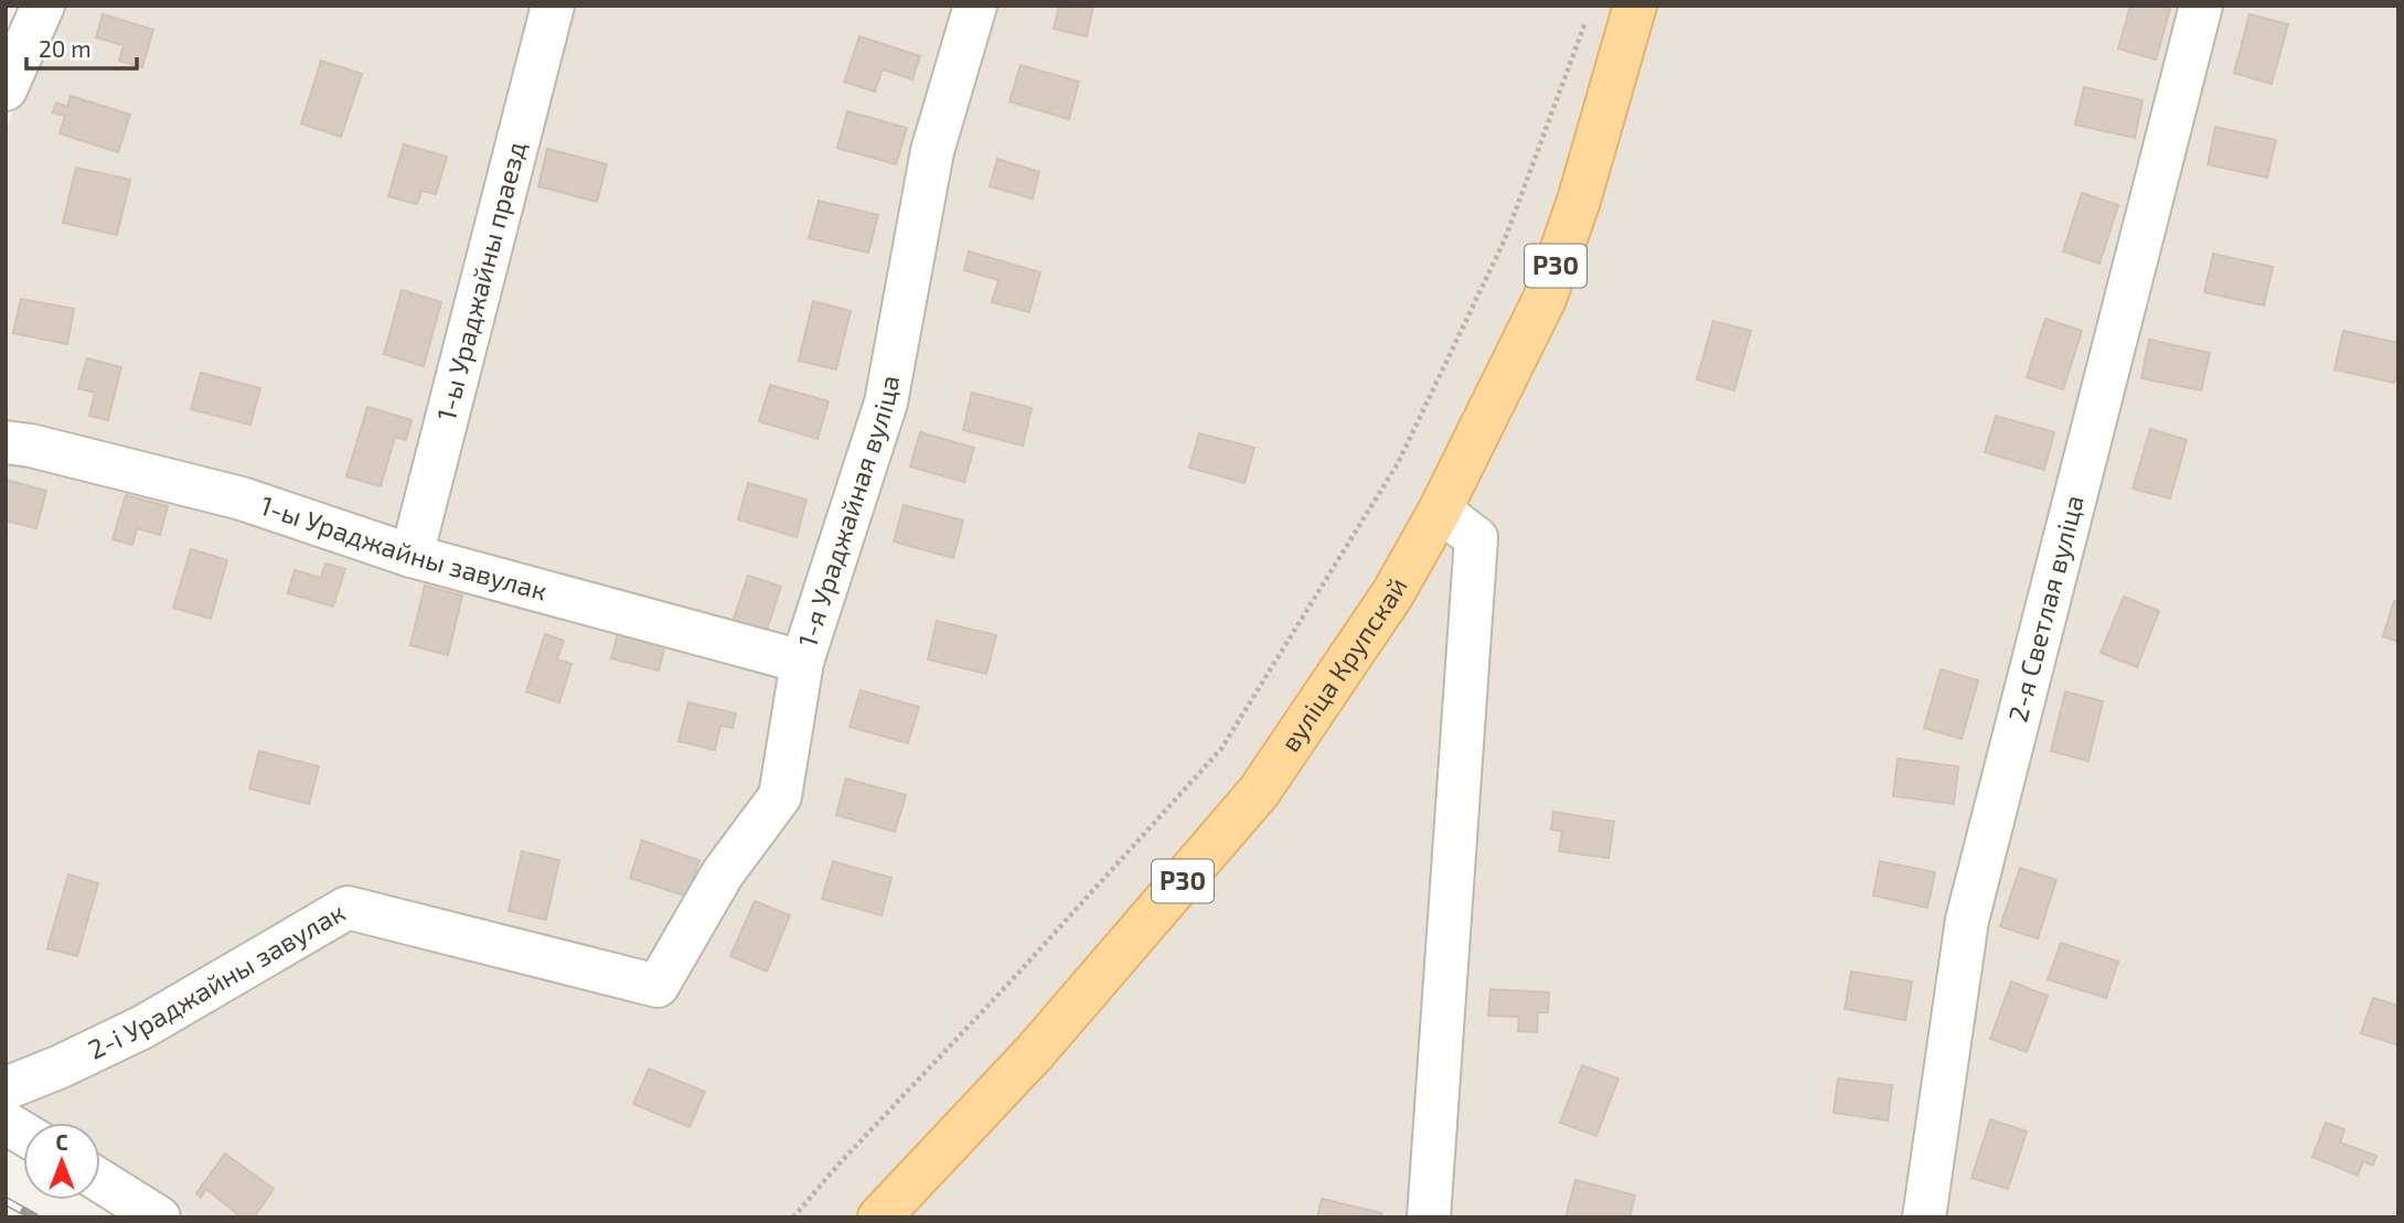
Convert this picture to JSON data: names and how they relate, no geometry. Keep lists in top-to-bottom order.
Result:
{
  "streets": {
    "main road": ["Р30", "вуліца Крупскай"],
    "street": [
      "1-ы Ураджайны праезд",
      "1-я Ураджайная вуліца",
      "1-ы Ураджайны завулак",
      "2-я Светлая вуліца",
      "2-і Ураджайны завулак"
    ]
  },
  "crossings": [
    ["1-ы Ураджайны праезд", "1-ы Ураджайны завулак"],
    ["1-я Ураджайная вуліца", "1-ы Ураджайны завулак"],
    ["1-я Ураджайная вуліца", "2-і Ураджайны завулак"]
  ],
  "scale_bar": "20 m",
  "north": "top"
}
